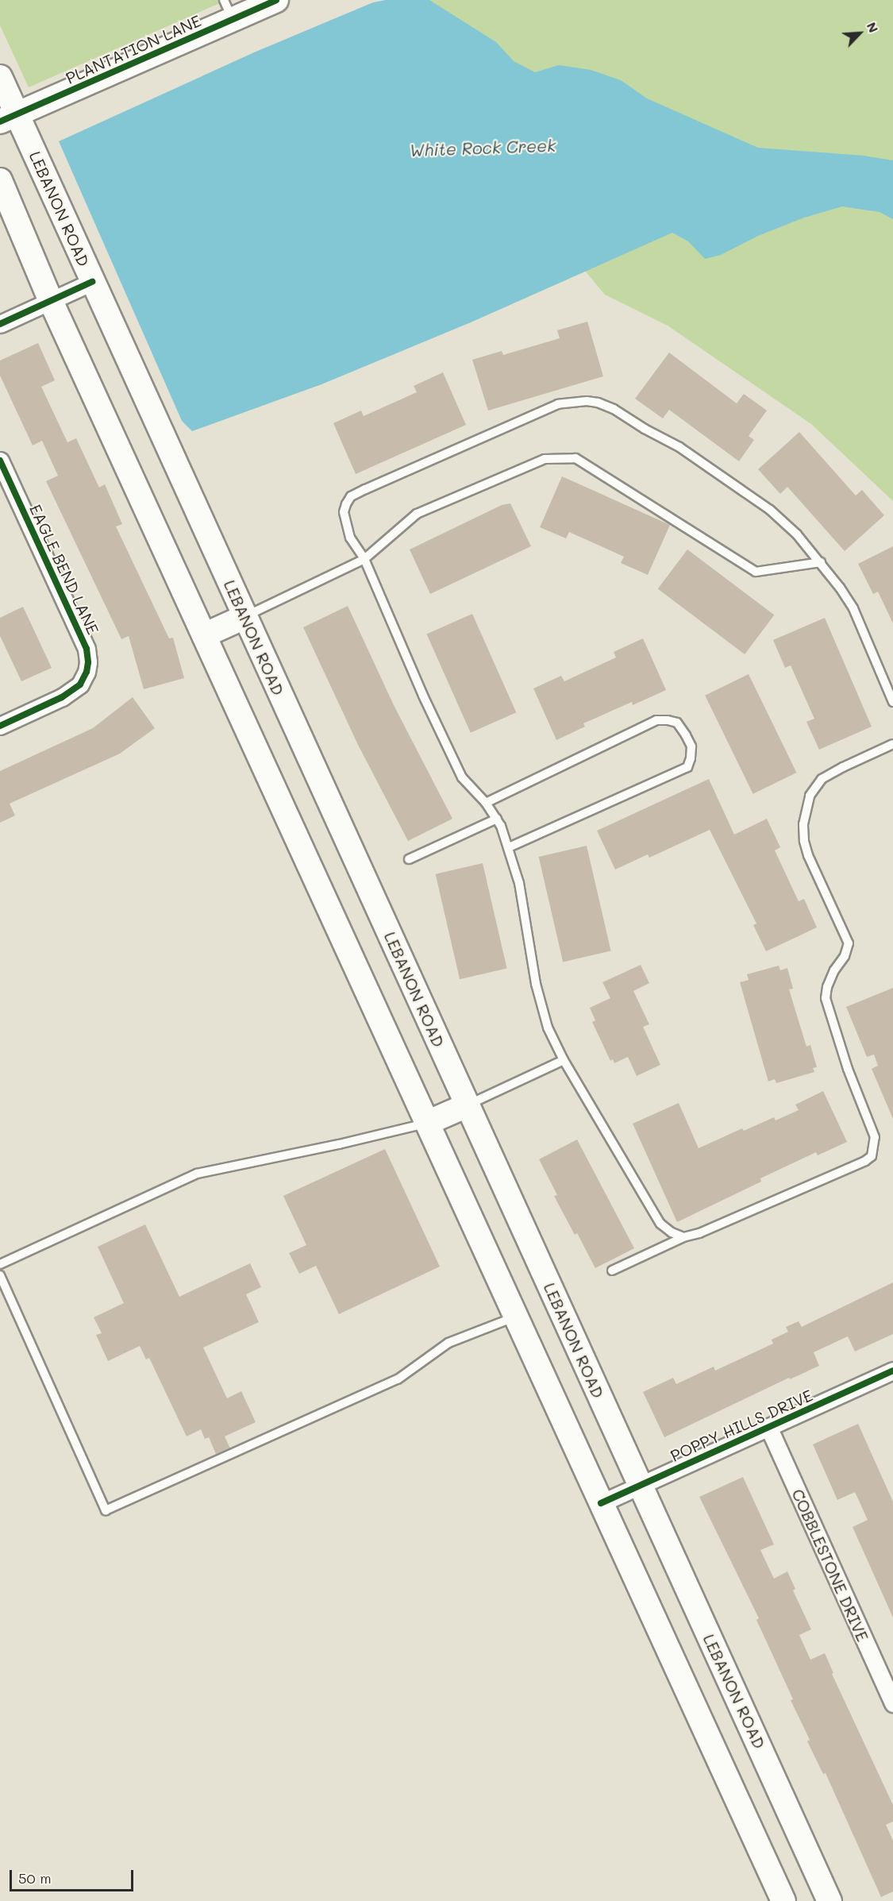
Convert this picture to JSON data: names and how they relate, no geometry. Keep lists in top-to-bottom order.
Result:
{
  "streets": {
    "main road": ["PLANTATION LANE", "LEBANON ROAD"],
    "street": ["EAGLE BEND LANE", "POPPY HILLS DRIVE", "COBBLESTONE DRIVE"]
  },
  "crossings": [
    ["PLANTATION LANE", "LEBANON ROAD"],
    ["LEBANON ROAD", "POPPY HILLS DRIVE"],
    ["POPPY HILLS DRIVE", "COBBLESTONE DRIVE"]
  ],
  "water": ["White Rock Creek"],
  "scale_bar": "50 m",
  "north": "top right"
}
